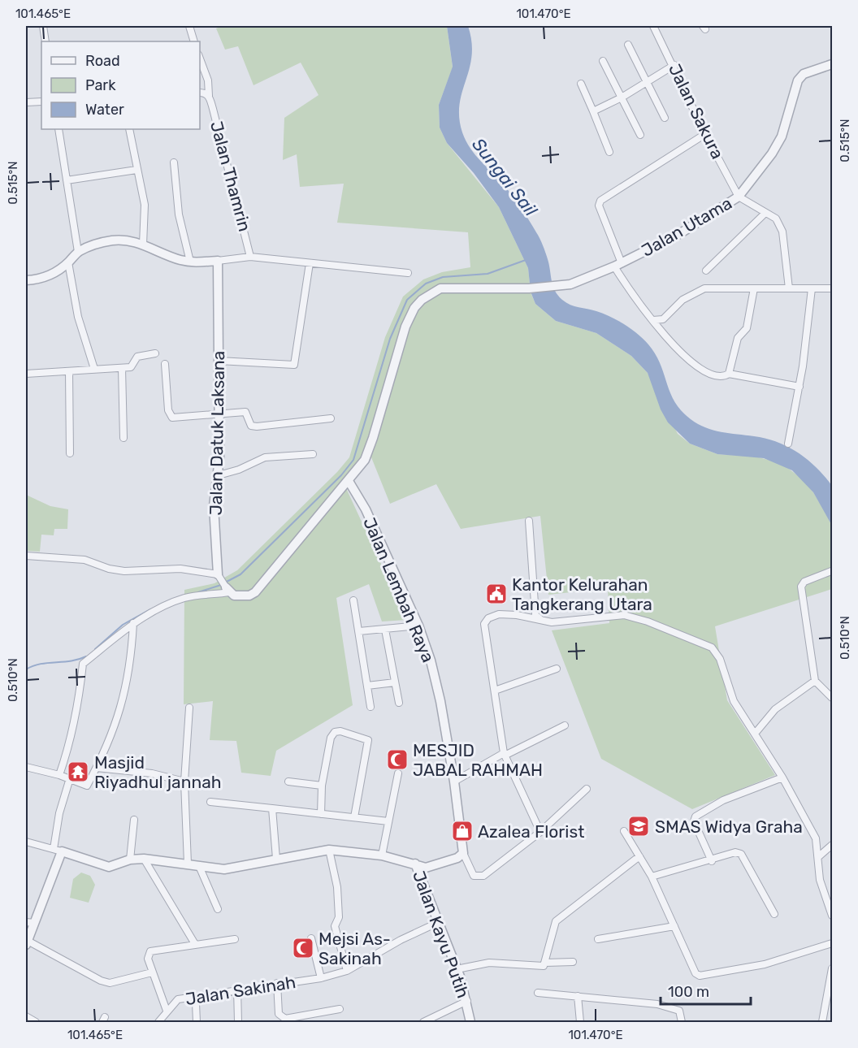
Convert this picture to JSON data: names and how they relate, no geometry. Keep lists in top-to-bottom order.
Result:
{
  "streets": {
    "street": [
      "Jalan Sakura",
      "Jalan Thamrin",
      "Jalan Utama",
      "Jalan Datuk Laksana",
      "Jalan Lembah Raya",
      "Jalan Kayu Putih",
      "Jalan Sakinah"
    ]
  },
  "crossings": [
    ["Jalan Sakura", "Jalan Utama"],
    ["Jalan Utama", "Jalan Lembah Raya"],
    ["Jalan Kayu Putih", "Jalan Sakinah"]
  ],
  "water": ["Sungai Sail"],
  "places": {
    "public building": ["Kantor Kelurahan Tangkerang Utara"],
    "mosque": ["MESJID JABAL RAHMAH", "Mejsi As- Sakinah"],
    "temple": ["Masjid Riyadhul jannah"],
    "school or university": ["SMAS Widya Graha"],
    "shop": ["Azalea Florist"]
  },
  "legend": ["Road", "Park", "Water"],
  "scale_bar": "100 m",
  "coordinates": [
    "101.465°E",
    "101.470°E",
    "0.515°N",
    "0.510°N"
  ]
}
